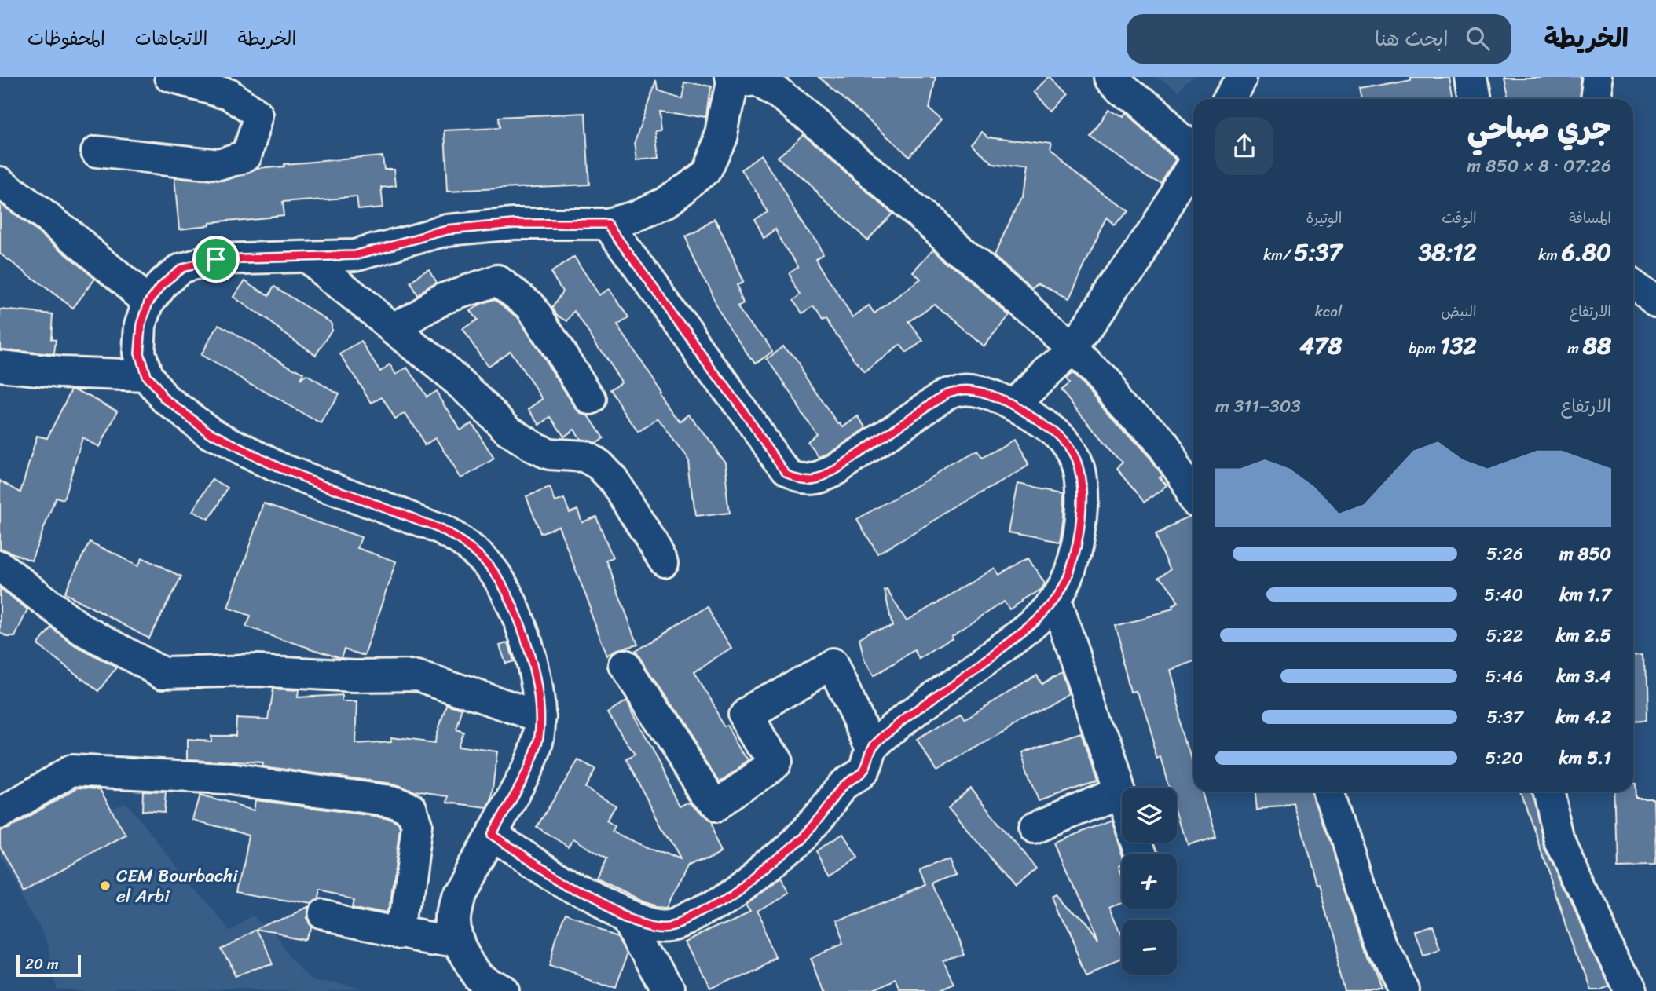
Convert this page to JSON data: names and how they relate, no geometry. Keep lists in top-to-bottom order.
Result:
{
  "places": ["CEM Bourbachi el Arbi"],
  "scale_bar": "20 m",
  "page": {
    "header": "الخريطة",
    "search": "ابحث هنا",
    "nav": ["الخريطة", "الاتجاهات", "المحفوظات"],
    "heading": ["جري صباحي", "07:26 · 8 × 850 m"],
    "stats": [
      ["المسافة", "6.80 km"],
      ["الوقت", "38:12"],
      ["الوتيرة", "5:37 /km"],
      ["الارتفاع", "88 m"],
      ["النبض", "132 bpm"],
      ["kcal", "478"]
    ],
    "chart": ["الارتفاع", "303–311 m"],
    "list": [
      {
        "name": "850 m",
        "note": "5:26"
      },
      {
        "name": "1.7 km",
        "note": "5:40"
      },
      {
        "name": "2.5 km",
        "note": "5:22"
      },
      {
        "name": "3.4 km",
        "note": "5:46"
      },
      {
        "name": "4.2 km",
        "note": "5:37"
      },
      {
        "name": "5.1 km",
        "note": "5:20"
      }
    ],
    "map_buttons": ["+", "−"],
    "scale": "20 m"
  }
}
